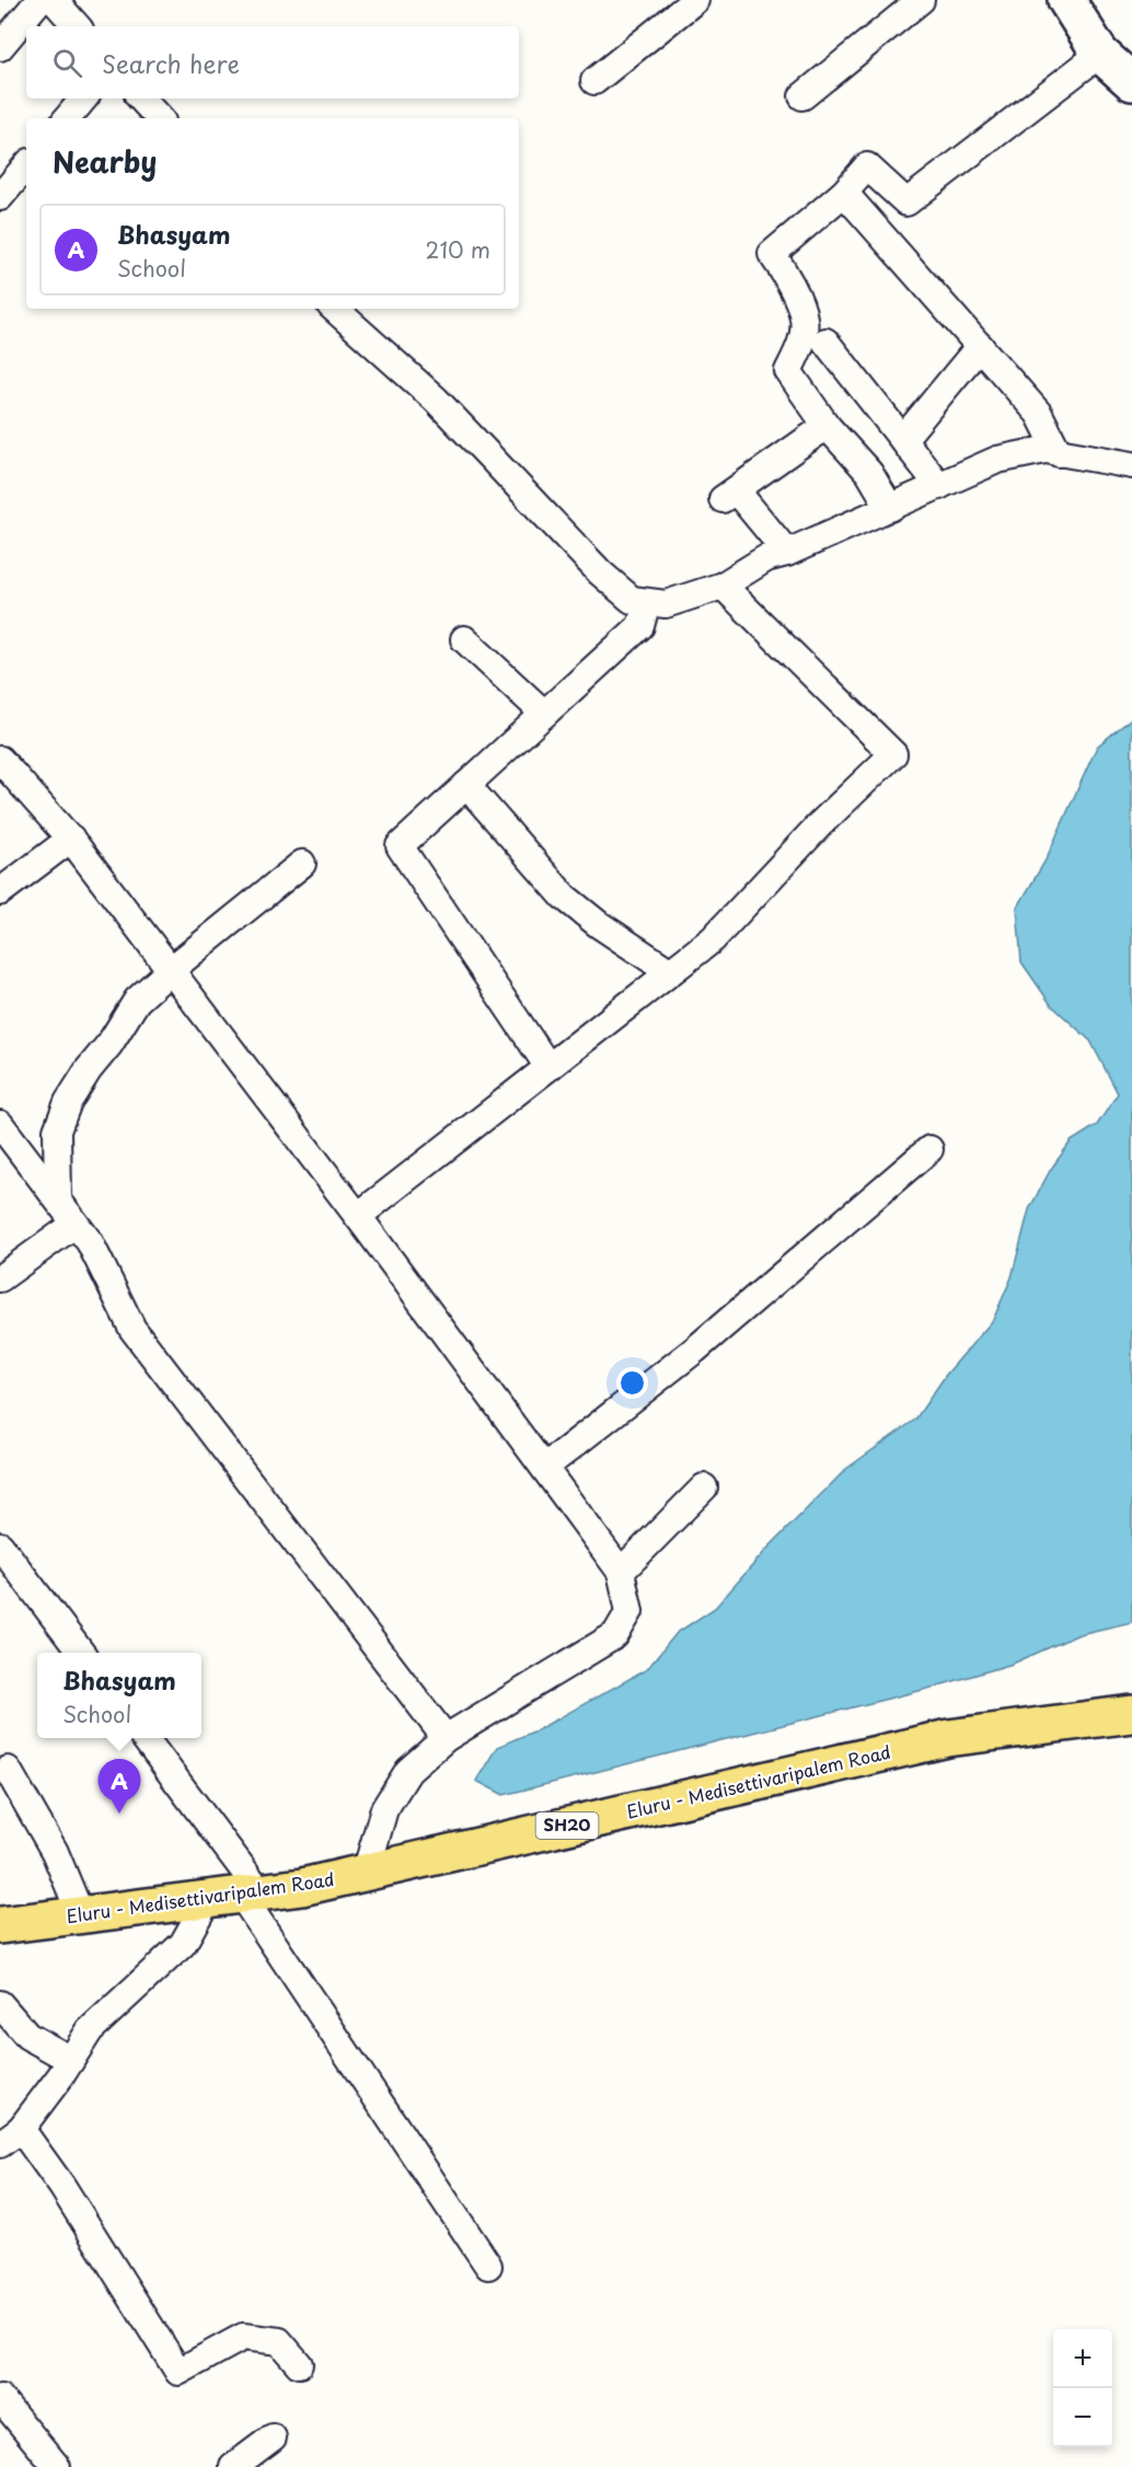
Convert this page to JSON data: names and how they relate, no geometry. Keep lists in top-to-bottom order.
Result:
{
  "streets": {
    "main road": ["Eluru - Medisettivaripalem Road", "SH20"]
  },
  "page": {
    "search": "Search here",
    "heading": "Nearby",
    "list": [
      {
        "mark": "A",
        "name": "Bhasyam",
        "note": "School",
        "value": "210 m"
      }
    ],
    "popup": ["Bhasyam", "School"],
    "pins": "A",
    "map_buttons": ["+", "−"]
  }
}
